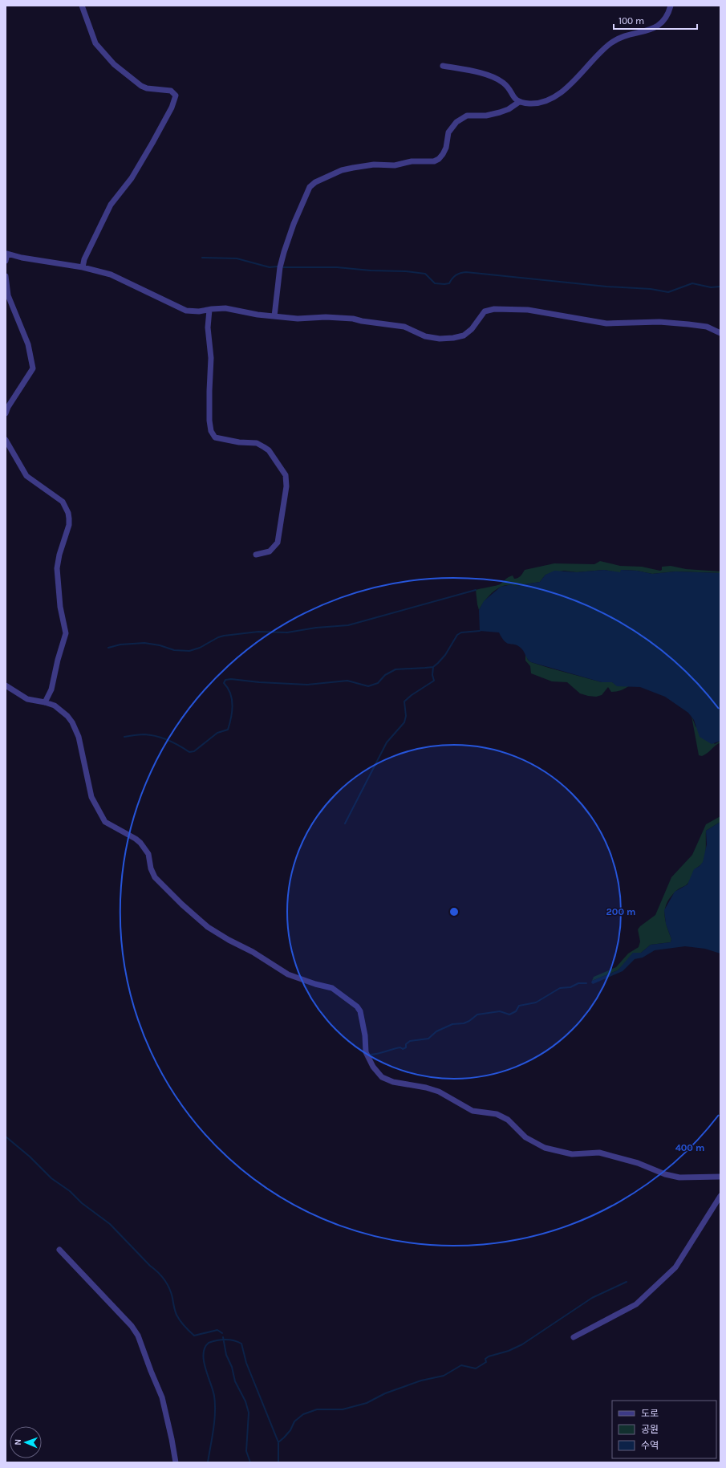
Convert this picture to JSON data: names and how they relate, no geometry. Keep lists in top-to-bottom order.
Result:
{
  "legend": ["도로", "공원", "수역"],
  "scale_bar": "100 m",
  "north": "left",
  "rings": ["200 m", "400 m"]
}
